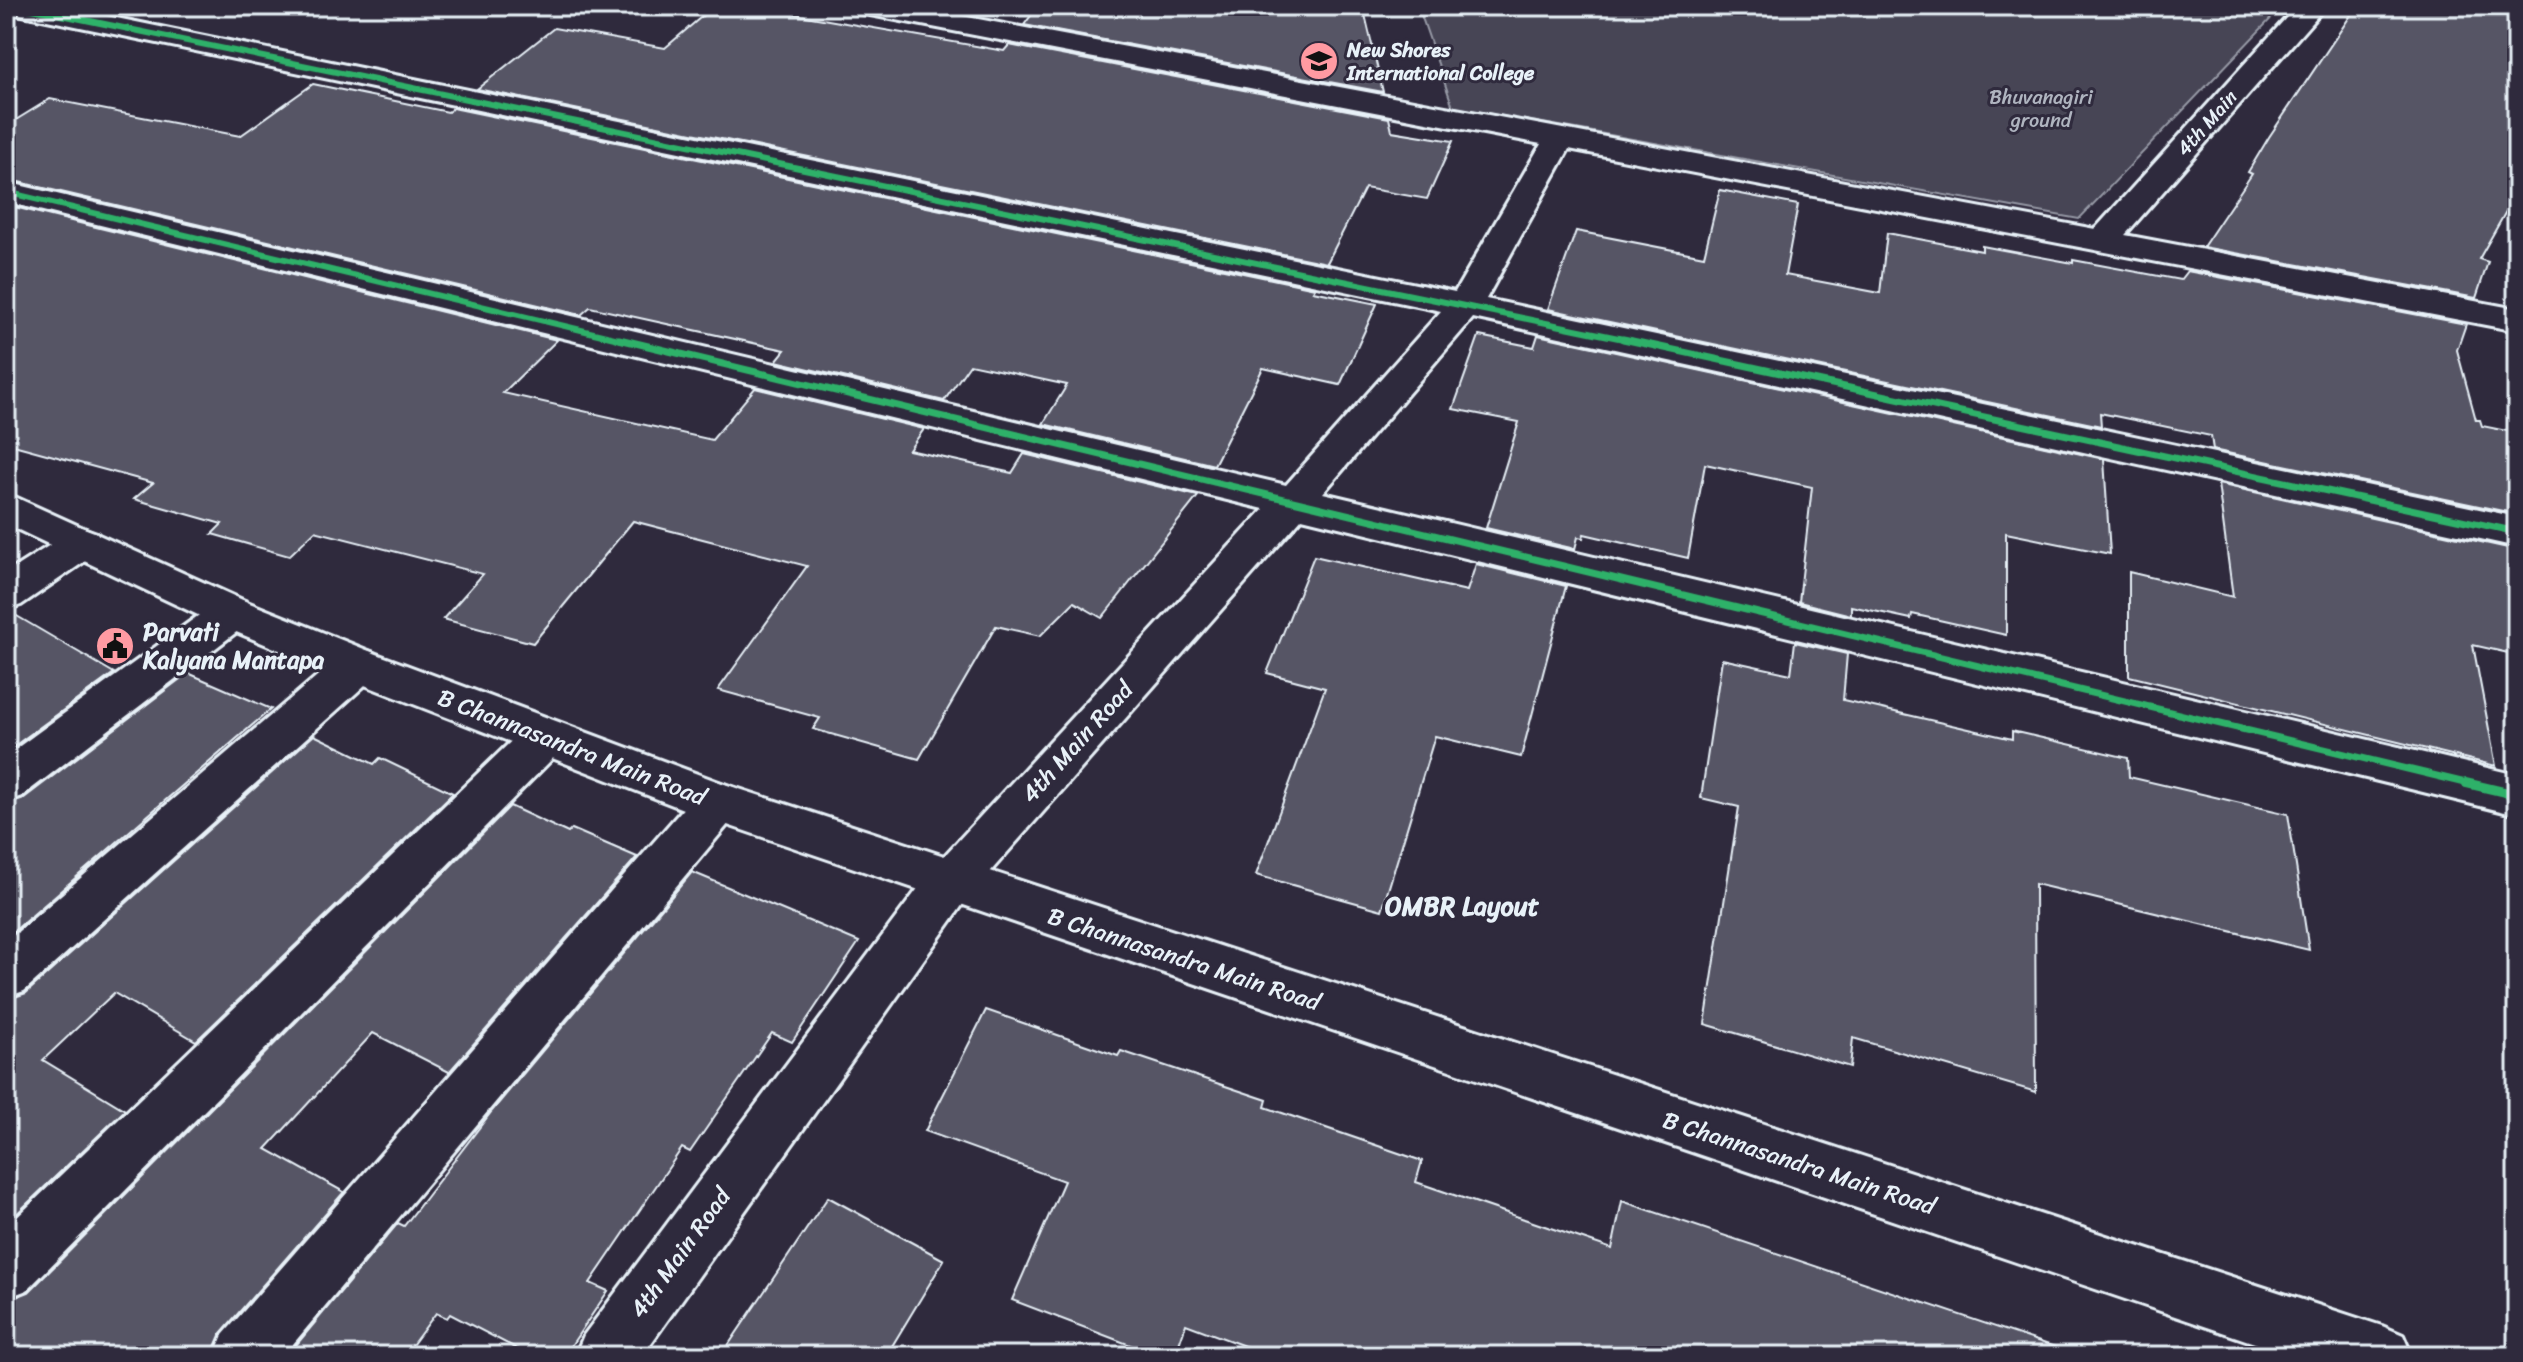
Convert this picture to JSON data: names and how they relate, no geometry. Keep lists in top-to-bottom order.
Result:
{
  "streets": {
    "street": ["4th Main", "4th Main Road", "B Channasandra Main Road"]
  },
  "crossings": [
    ["4th Main Road", "B Channasandra Main Road"]
  ],
  "districts": ["OMBR Layout"],
  "parks": ["Bhuvanagiri ground"],
  "places": {
    "school or university": ["New Shores International College"],
    "public building": ["Parvati Kalyana Mantapa"]
  }
}
